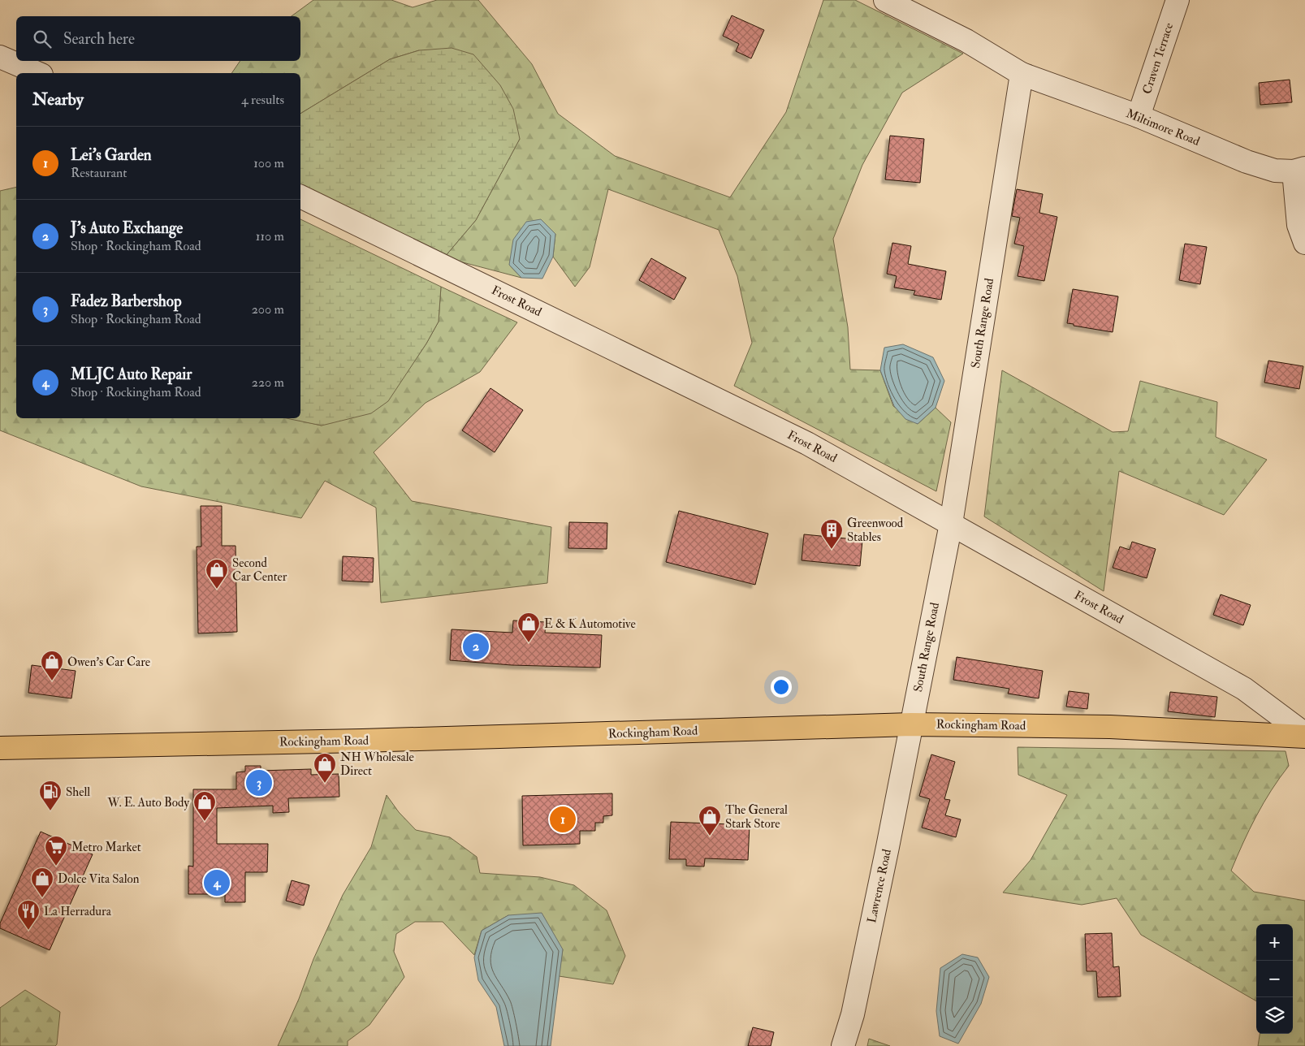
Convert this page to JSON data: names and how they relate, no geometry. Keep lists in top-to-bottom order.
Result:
{
  "streets": {
    "main road": ["Rockingham Road"],
    "street": [
      "Craven Terrace",
      "Miltimore Road",
      "Frost Road",
      "South Range Road",
      "Lawrence Road"
    ]
  },
  "crossings": [
    ["Craven Terrace", "Miltimore Road"],
    ["Miltimore Road", "South Range Road"],
    ["Frost Road", "South Range Road"],
    ["Frost Road", "Rockingham Road"],
    ["South Range Road", "Rockingham Road"],
    ["South Range Road", "Lawrence Road"],
    ["Rockingham Road", "Lawrence Road"]
  ],
  "places": {
    "building": ["Greenwood Stables"],
    "shop": [
      "Second Car Center",
      "E & K Automotive",
      "Owen's Car Care",
      "NH Wholesale Direct",
      "W. E. Auto Body",
      "The General Stark Store",
      "Dolce Vita Salon"
    ],
    "fuel station": ["Shell"],
    "supermarket": ["Metro Market"],
    "restaurant": ["La Herradura"]
  },
  "page": {
    "search": "Search here",
    "heading": ["Nearby", "4 results"],
    "list": [
      {
        "mark": "1",
        "name": "Lei's Garden",
        "note": "Restaurant",
        "value": "100 m"
      },
      {
        "mark": "2",
        "name": "J's Auto Exchange",
        "note": "Shop · Rockingham Road",
        "value": "110 m"
      },
      {
        "mark": "3",
        "name": "Fadez Barbershop",
        "note": "Shop · Rockingham Road",
        "value": "200 m"
      },
      {
        "mark": "4",
        "name": "MLJC Auto Repair",
        "note": "Shop · Rockingham Road",
        "value": "220 m"
      }
    ],
    "pins": [
      "2",
      "3",
      "1",
      "4"
    ],
    "map_buttons": ["+", "−"]
  }
}
